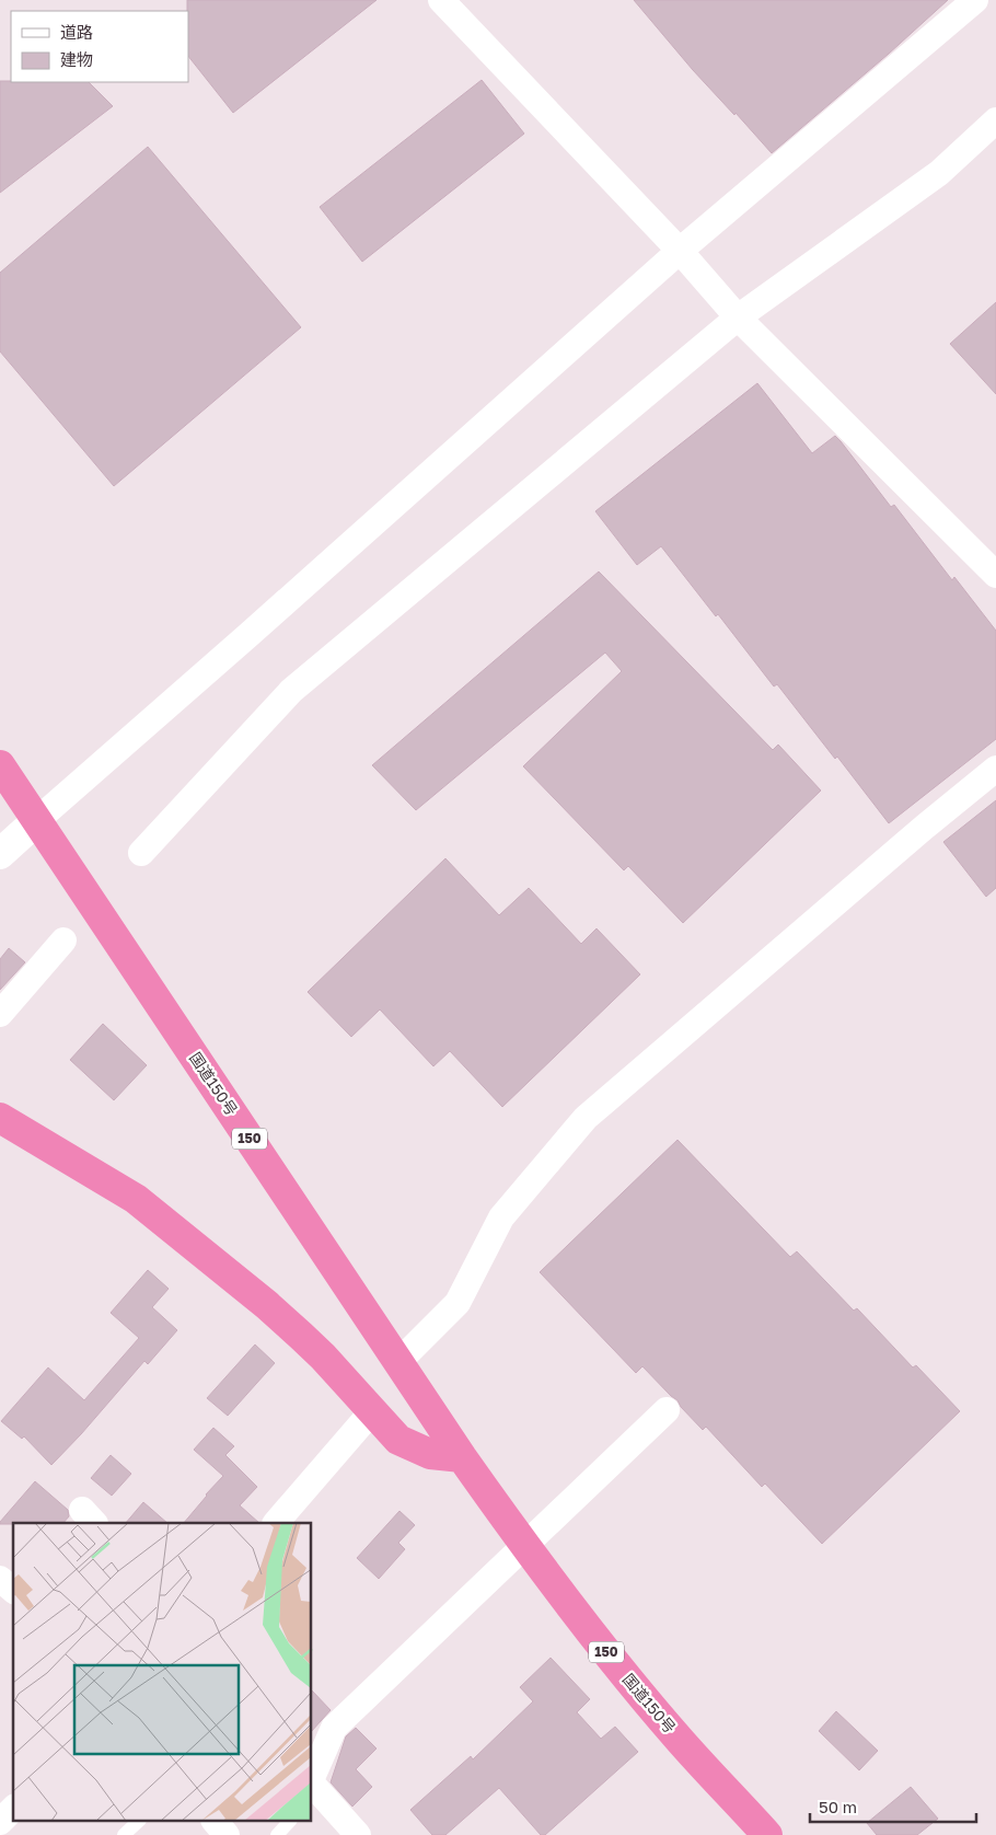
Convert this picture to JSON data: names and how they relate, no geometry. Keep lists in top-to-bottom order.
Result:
{
  "streets": {
    "highway": ["国道150号", "150"]
  },
  "legend": ["道路", "建物"],
  "scale_bar": "50 m"
}
